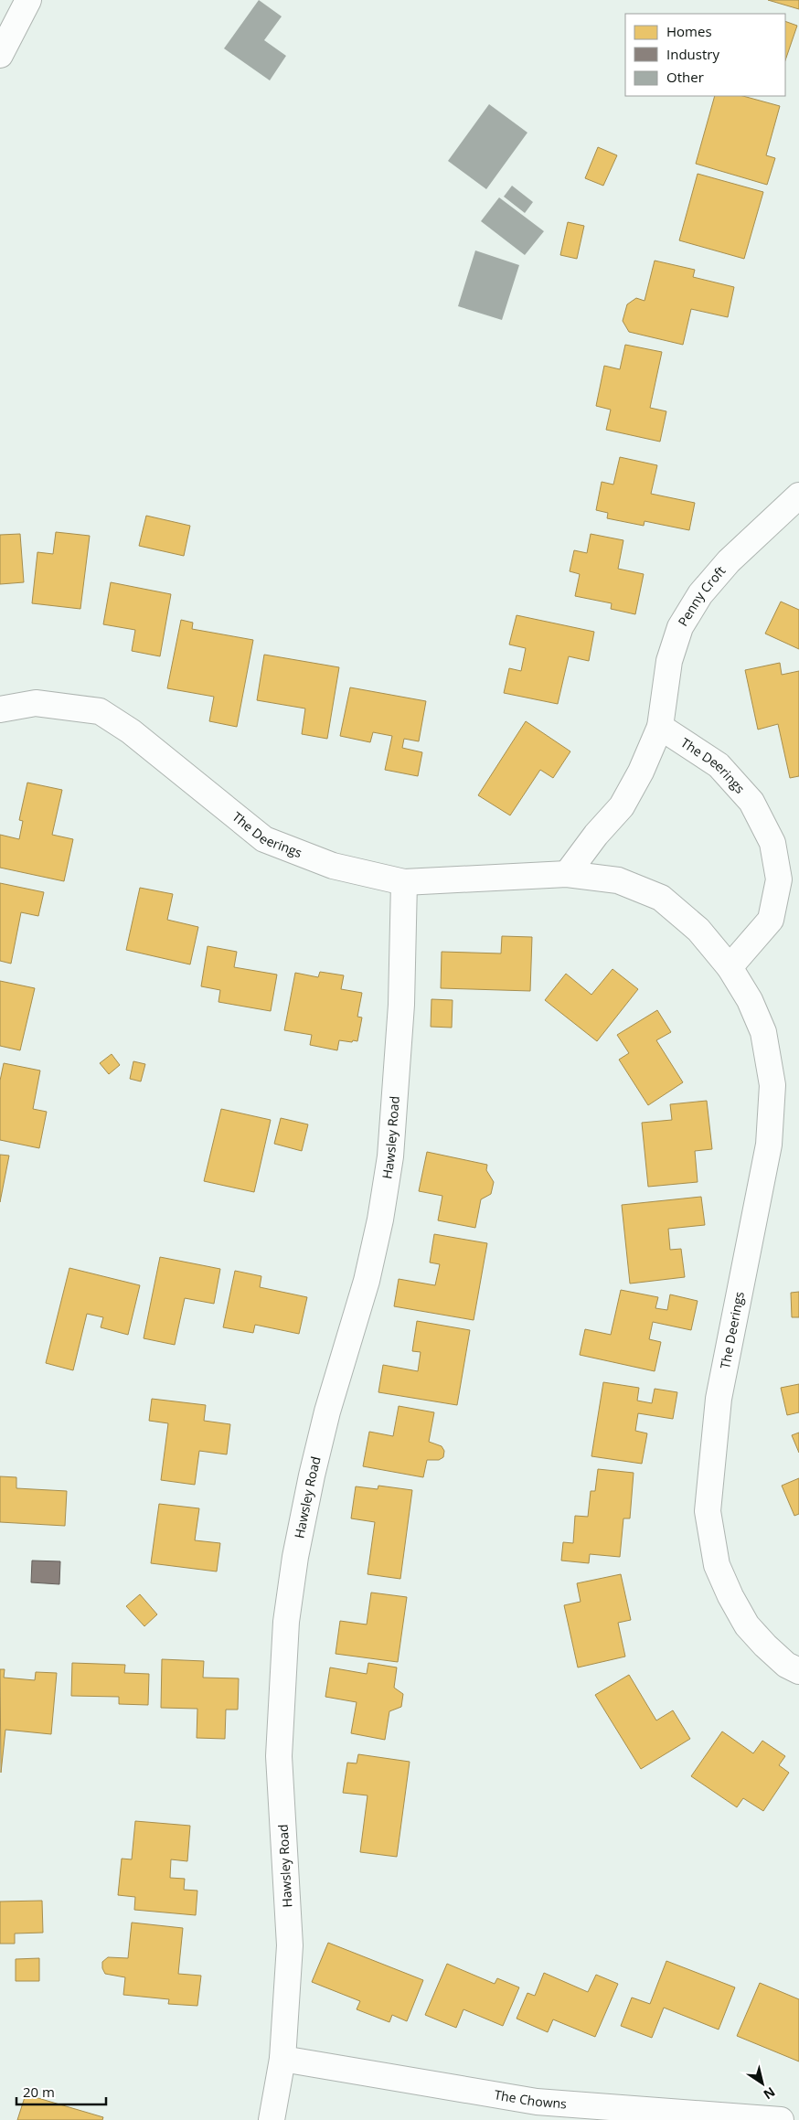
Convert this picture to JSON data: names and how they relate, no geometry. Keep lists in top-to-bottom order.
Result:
{
  "streets": {
    "street": [
      "Penny Croft",
      "The Deerings",
      "Hawsley Road",
      "The Chowns"
    ]
  },
  "crossings": [
    ["Penny Croft", "The Deerings"],
    ["The Deerings", "Hawsley Road"],
    ["Hawsley Road", "The Chowns"]
  ],
  "legend": ["Homes", "Industry", "Other"],
  "scale_bar": "20 m",
  "north": "bottom right"
}
